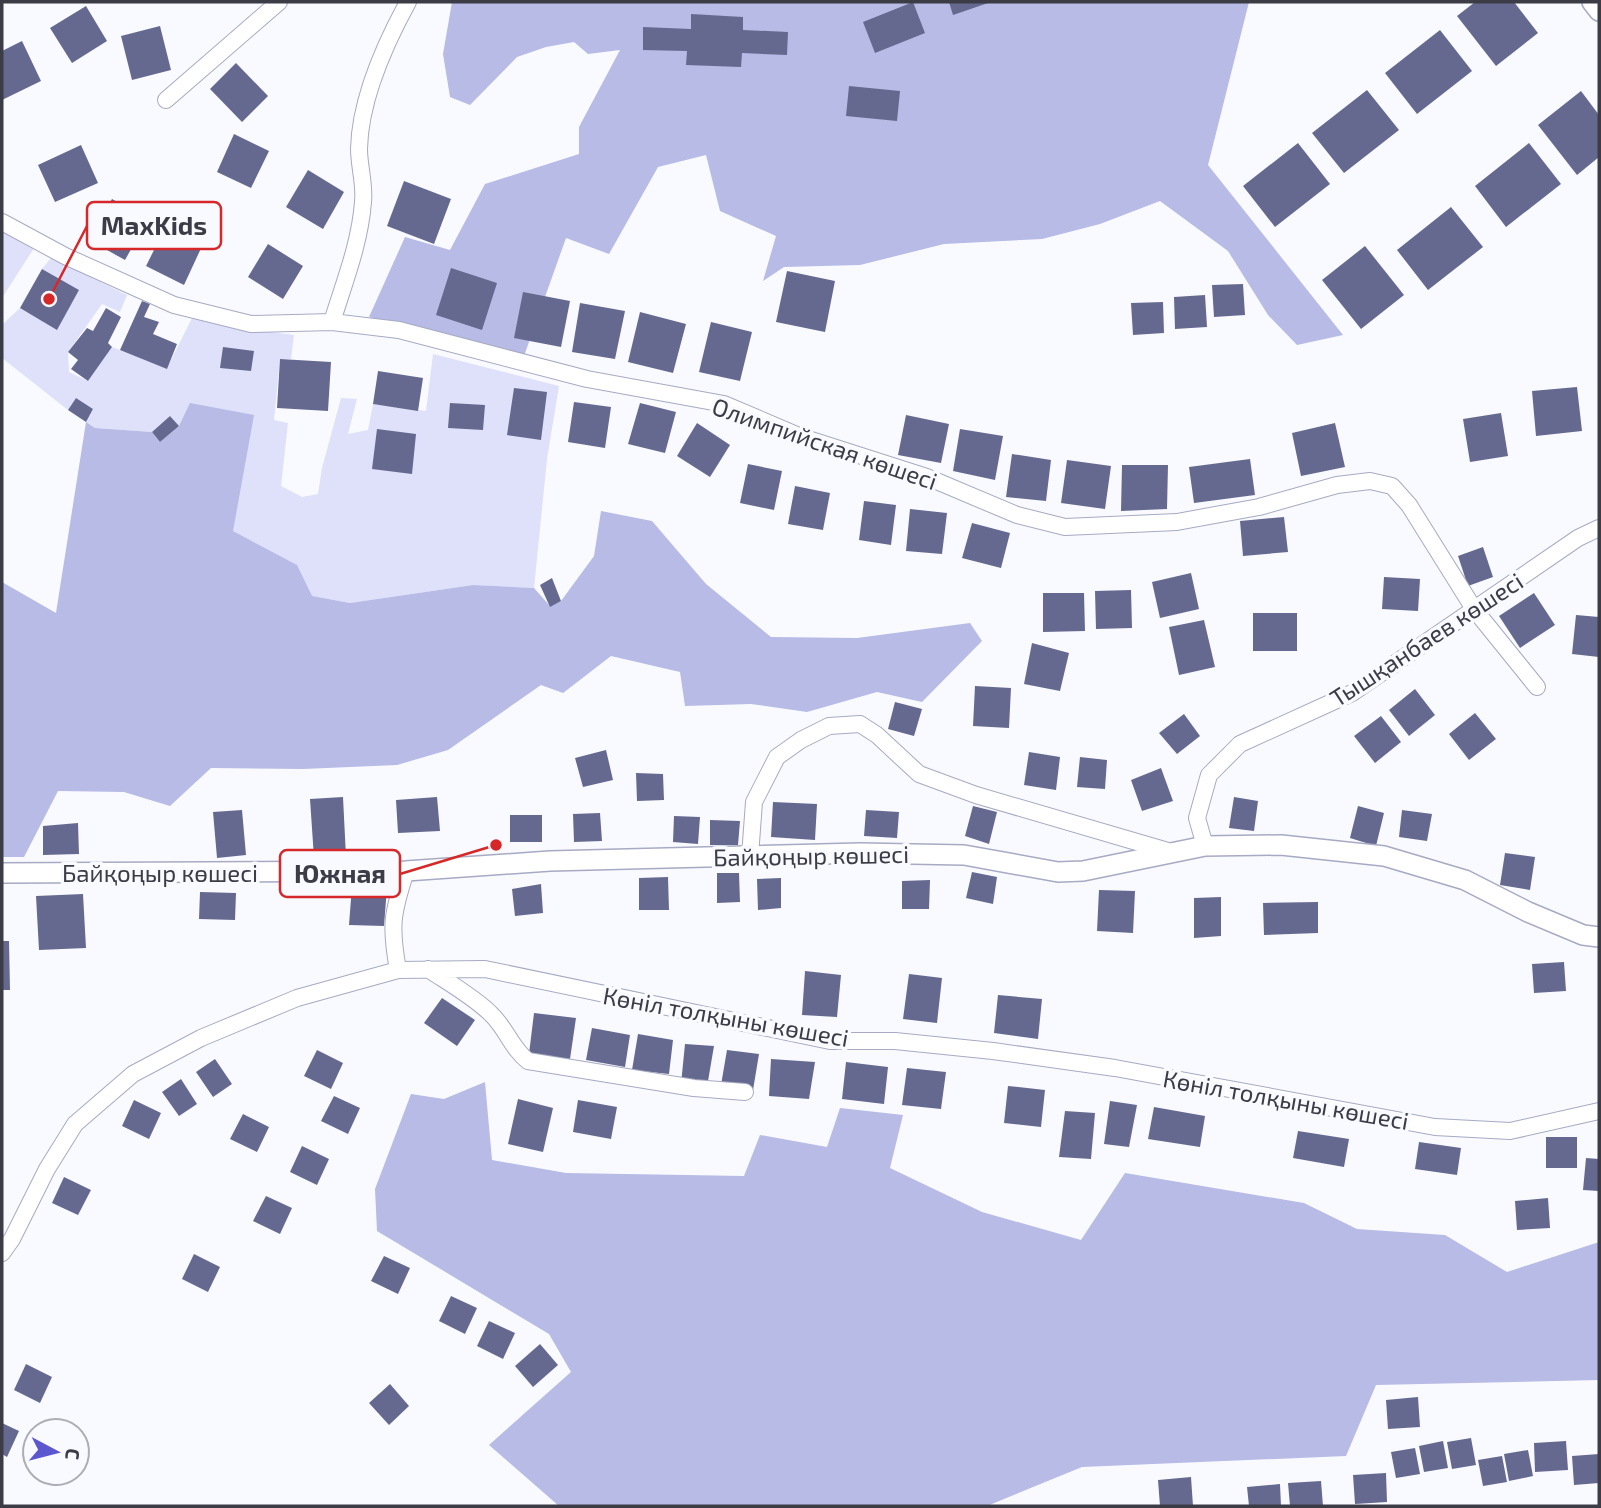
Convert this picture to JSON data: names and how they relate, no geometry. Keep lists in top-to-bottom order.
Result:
{
  "streets": {
    "street": [
      "Олимпийская көшесі",
      "Тышқанбаев көшесі",
      "Байқоңыр көшесі",
      "Көніл толқыны көшесі"
    ]
  },
  "crossings": [
    ["Олимпийская көшесі", "Тышқанбаев көшесі"],
    ["Тышқанбаев көшесі", "Байқоңыр көшесі"]
  ],
  "places": ["MaxKids", "Южная"],
  "north": "right"
}
